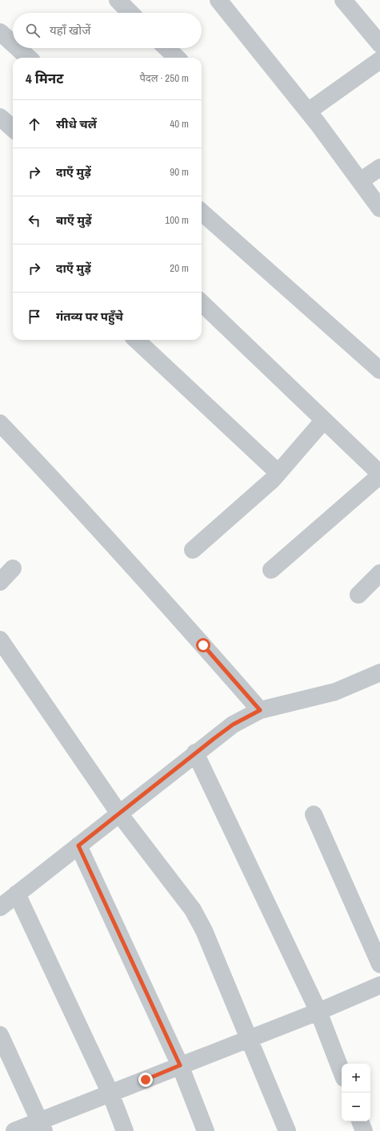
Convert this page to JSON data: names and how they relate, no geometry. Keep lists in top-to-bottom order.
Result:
{
  "page": {
    "search": "यहाँ खोजें",
    "heading": ["4 मिनट", "पैदल · 250 m"],
    "list": [
      ["सीधे चलें", "40 m"],
      ["दाएँ मुड़ें", "90 m"],
      ["बाएँ मुड़ें", "100 m"],
      ["दाएँ मुड़ें", "20 m"],
      "गंतव्य पर पहुँचे"
    ],
    "map_buttons": ["+", "−"]
  }
}
